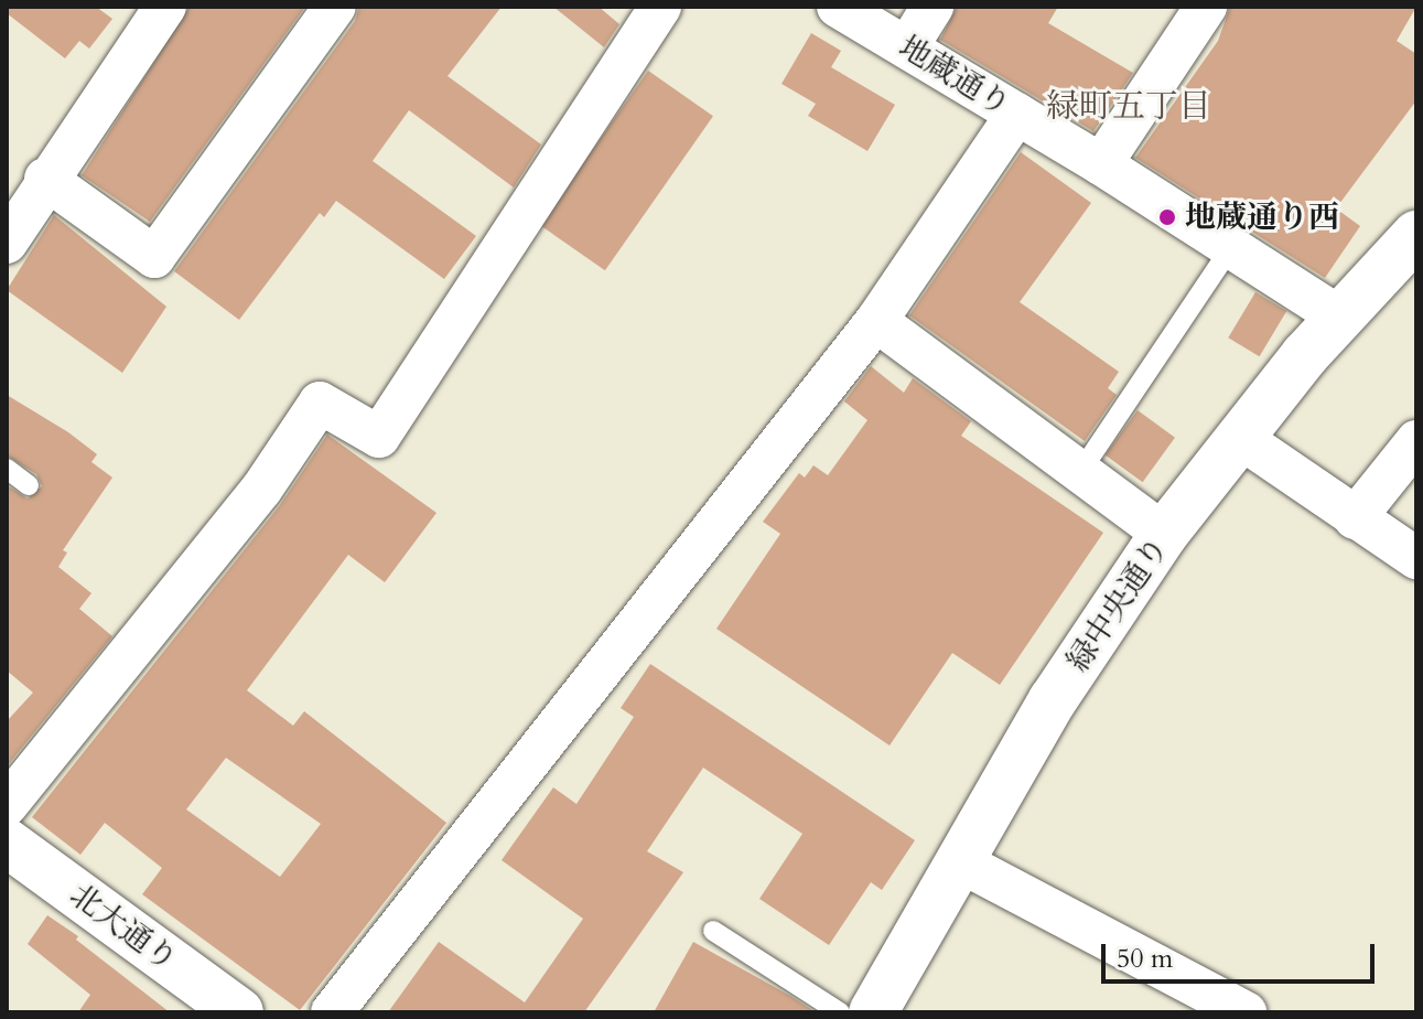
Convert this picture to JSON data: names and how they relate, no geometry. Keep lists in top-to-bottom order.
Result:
{
  "streets": {
    "street": ["地蔵通り", "緑中央通り", "北大通り"]
  },
  "crossings": [
    ["地蔵通り", "緑中央通り"]
  ],
  "districts": ["緑町五丁目"],
  "places": ["地蔵通り西"],
  "scale_bar": "50 m"
}
